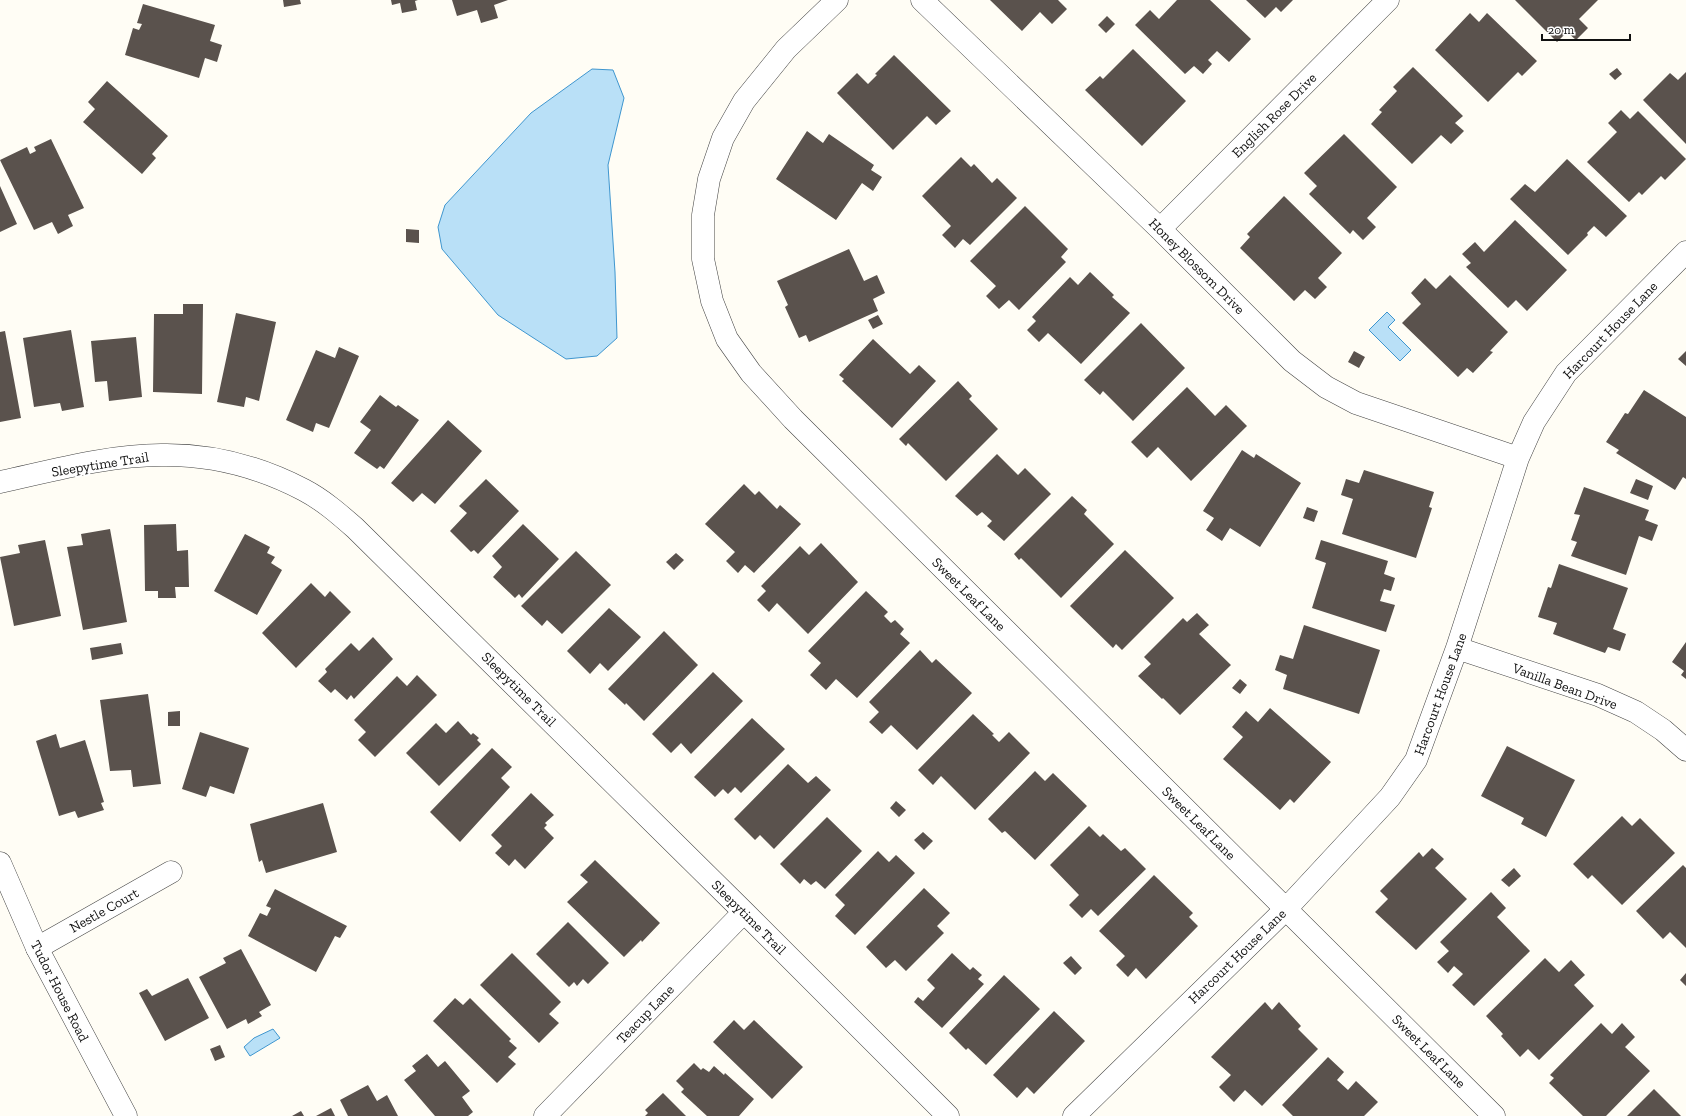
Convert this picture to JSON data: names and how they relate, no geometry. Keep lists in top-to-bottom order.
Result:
{
  "streets": {
    "street": [
      "English Rose Drive",
      "Honey Blossom Drive",
      "Harcourt House Lane",
      "Sleepytime Trail",
      "Sweet Leaf Lane",
      "Vanilla Bean Drive",
      "Nestle Court",
      "Tudor House Road",
      "Teacup Lane"
    ]
  },
  "crossings": [
    ["English Rose Drive", "Honey Blossom Drive"],
    ["Honey Blossom Drive", "Harcourt House Lane"],
    ["Harcourt House Lane", "Sweet Leaf Lane"],
    ["Harcourt House Lane", "Vanilla Bean Drive"],
    ["Sleepytime Trail", "Teacup Lane"],
    ["Nestle Court", "Tudor House Road"]
  ],
  "scale_bar": "20 m"
}
